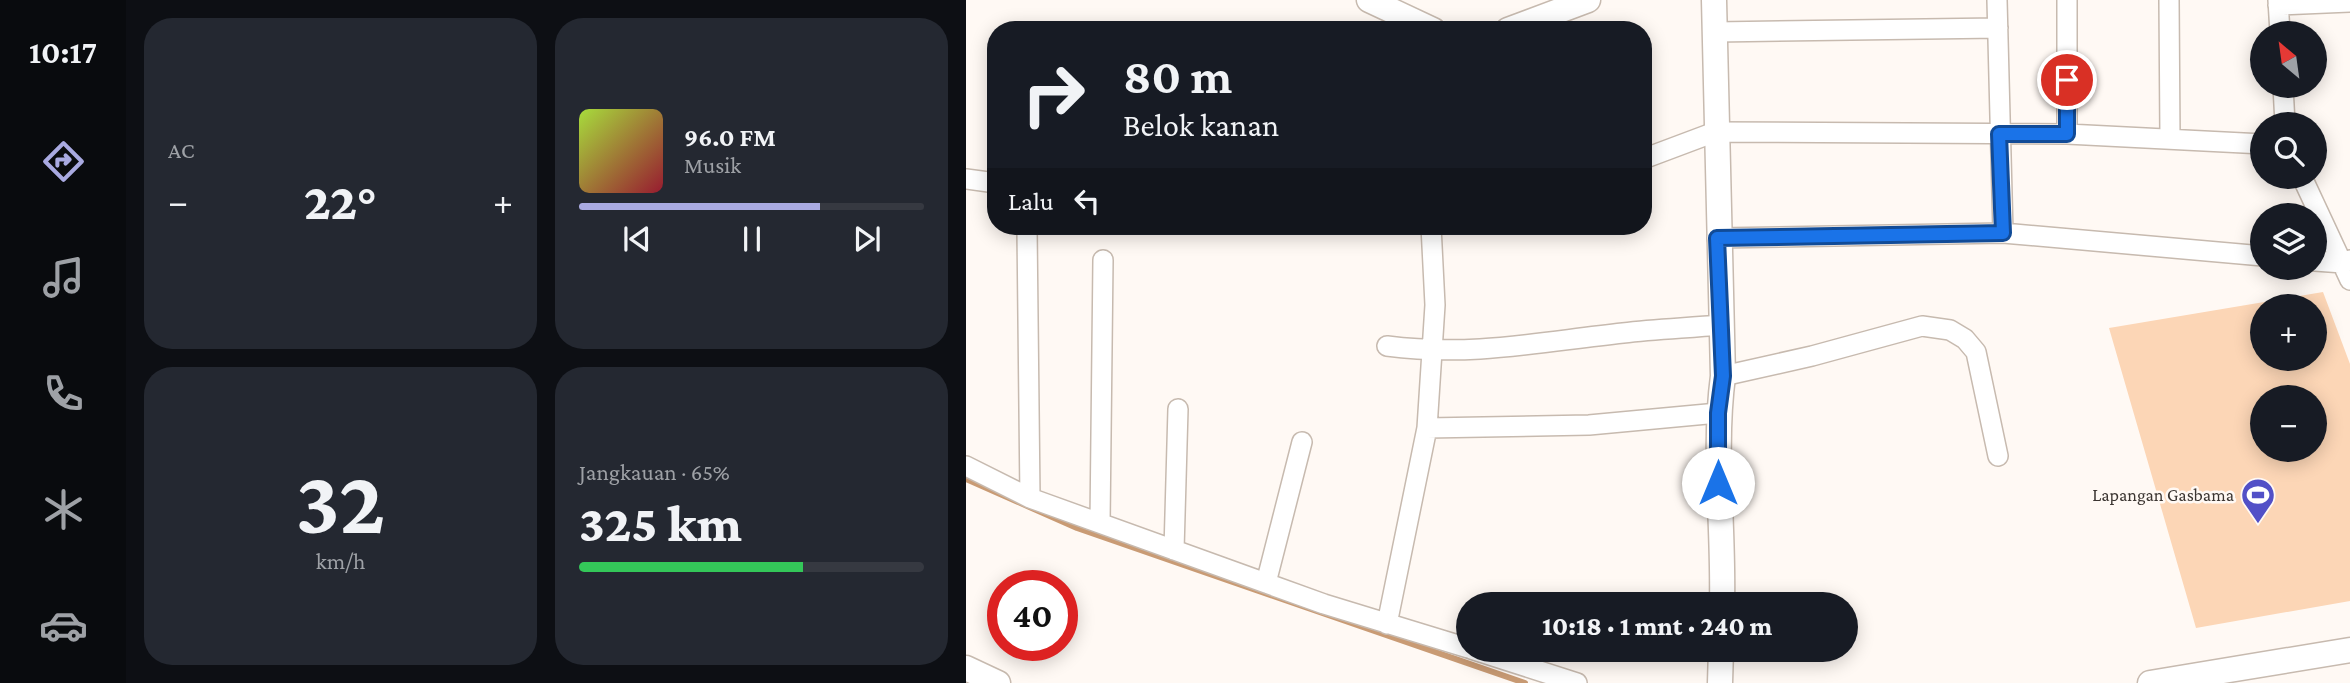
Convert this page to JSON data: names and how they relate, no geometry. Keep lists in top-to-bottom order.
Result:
{
  "places": {
    "sports": ["Lapangan Gasbama"]
  },
  "north": "top left",
  "page": {
    "tabs": "10:17",
    "tile": [
      "AC",
      ["32", "km/h"],
      ["Jangkauan · 65%", "325 km"]
    ],
    "map_buttons": ["+", "−"],
    "turn": ["80 m", "Belok kanan"],
    "song": ["96.0 FM", "Musik"],
    "then": "Lalu",
    "heat": ["−", "22°", "+"],
    "limit": "40",
    "trip": "10:18 · 1 mnt · 240 m"
  }
}
